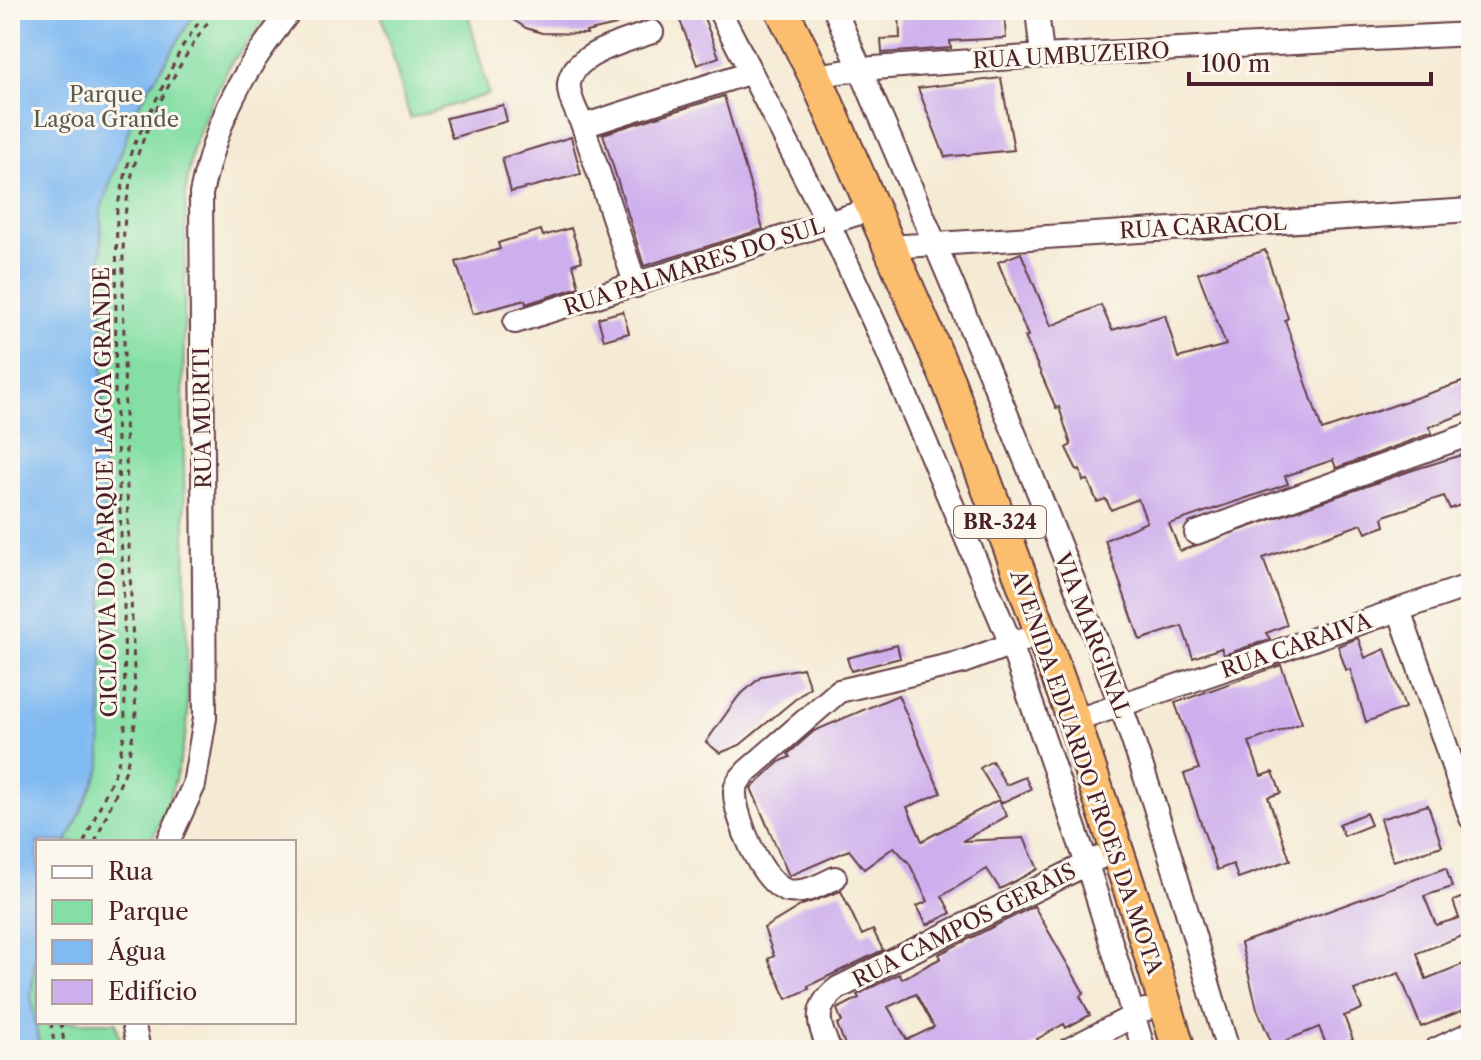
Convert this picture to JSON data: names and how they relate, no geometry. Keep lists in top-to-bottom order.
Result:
{
  "streets": {
    "highway": ["BR-324", "AVENIDA EDUARDO FROES DA MOTA"],
    "street": [
      "RUA UMBUZEIRO",
      "RUA CARACOL",
      "RUA PALMARES DO SUL",
      "RUA MURITI",
      "VIA MARGINAL",
      "RUA CARAIVA",
      "RUA CAMPOS GERAIS"
    ],
    "path": ["CICLOVIA DO PARQUE LAGOA GRANDE"]
  },
  "crossings": [
    ["RUA UMBUZEIRO", "VIA MARGINAL"],
    ["RUA UMBUZEIRO", "AVENIDA EDUARDO FROES DA MOTA"],
    ["RUA CARACOL", "VIA MARGINAL"],
    ["RUA CARACOL", "AVENIDA EDUARDO FROES DA MOTA"],
    ["RUA PALMARES DO SUL", "AVENIDA EDUARDO FROES DA MOTA"],
    ["VIA MARGINAL", "RUA CARAIVA"],
    ["RUA CARAIVA", "AVENIDA EDUARDO FROES DA MOTA"],
    ["AVENIDA EDUARDO FROES DA MOTA", "RUA CAMPOS GERAIS"]
  ],
  "parks": ["Parque Lagoa Grande"],
  "legend": [
    "Rua",
    "Parque",
    "Água",
    "Edifício"
  ],
  "scale_bar": "100 m"
}
